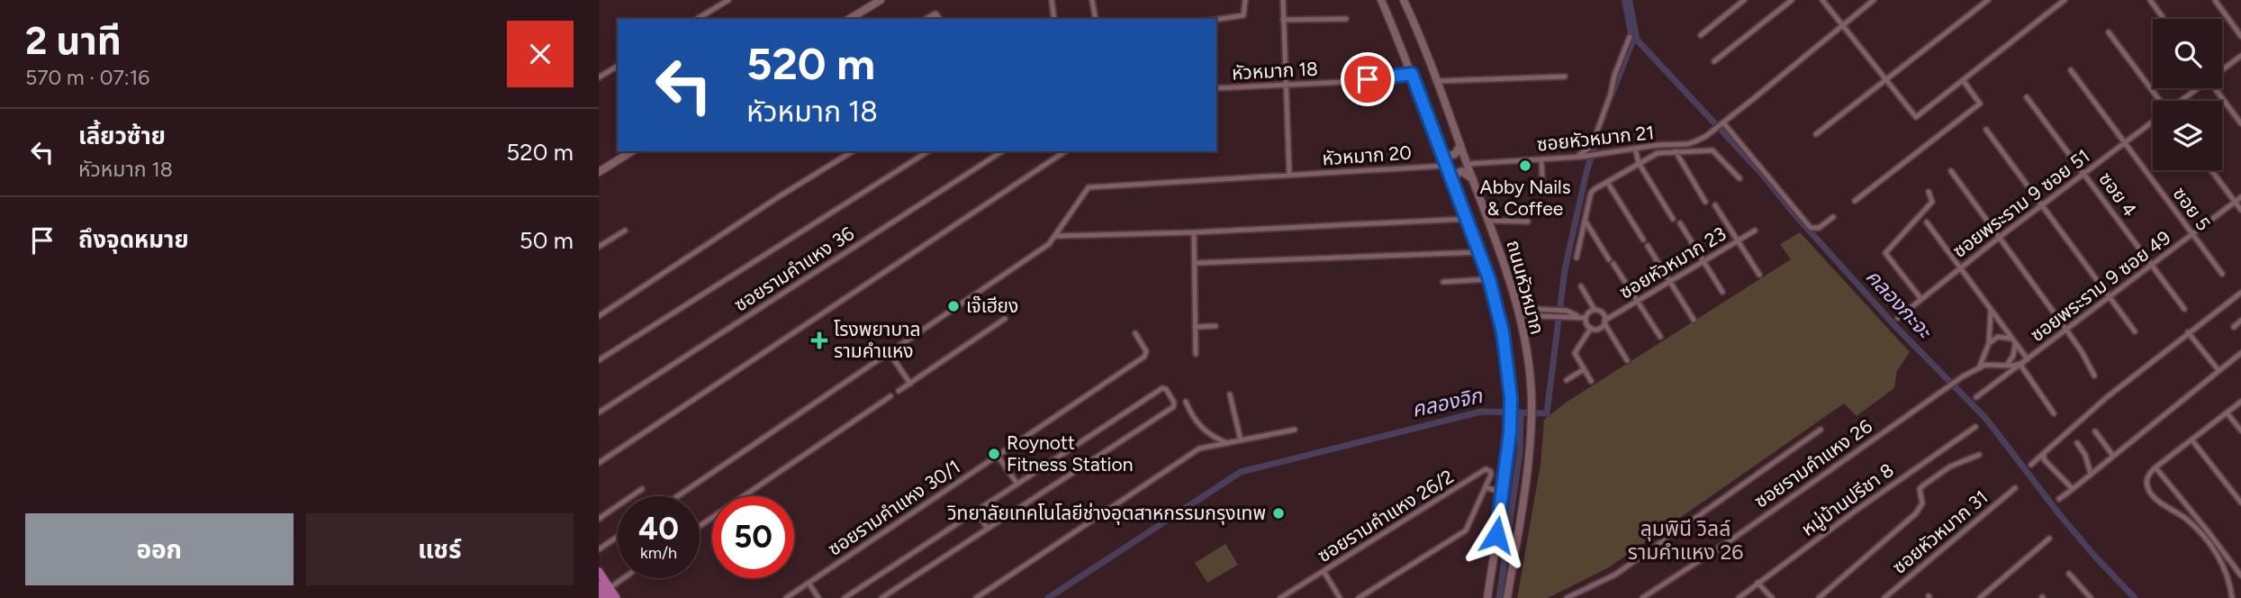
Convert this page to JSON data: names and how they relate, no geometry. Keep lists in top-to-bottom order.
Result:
{
  "streets": {
    "main road": ["ถนนหัวหมาก"],
    "street": [
      "หัวหมาก 18",
      "ซอยหัวหมาก 21",
      "หัวหมาก 20",
      "ซอย 4",
      "ซอยพระราม 9 ซอย 51",
      "ซอย 5",
      "ซอยหัวหมาก 23",
      "ซอยรามคำแหง 36",
      "ซอยพระราม 9 ซอย 49",
      "ซอยรามคำแหง 26",
      "หมู่บ้านปรีชา 8",
      "ซอยรามคำแหง 30/1",
      "ซอยรามคำแหง 26/2",
      "ซอยหัวหมาก 31"
    ]
  },
  "crossings": [
    ["หัวหมาก 18", "ถนนหัวหมาก"],
    ["ซอยหัวหมาก 21", "ถนนหัวหมาก"],
    ["หัวหมาก 20", "ถนนหัวหมาก"],
    ["ซอย 4", "ซอยพระราม 9 ซอย 51"],
    ["ซอย 4", "ซอยพระราม 9 ซอย 49"],
    ["ซอยพระราม 9 ซอย 51", "ซอย 5"],
    ["ซอย 5", "ซอยพระราม 9 ซอย 49"]
  ],
  "districts": ["ลุมพินี วิลล์ รามคำแหง 26"],
  "water": ["คลองกะจะ", "คลองจิก"],
  "places": {
    "other": [
      "Abby Nails & Coffee",
      "เจ๊เฮียง",
      "Roynott Fitness Station",
      "วิทยาลัยเทคโนโลยีช่างอุตสาหกรรมกรุงเทพ"
    ],
    "health": ["โรงพยาบาล รามคำแหง"]
  },
  "page": {
    "heading": ["2 นาที", "570 m · 07:16"],
    "turn": ["520 m", "หัวหมาก 18"],
    "list": [
      {
        "name": "เลี้ยวซ้าย",
        "note": "หัวหมาก 18",
        "value": "520 m"
      },
      {
        "name": "ถึงจุดหมาย",
        "value": "50 m"
      }
    ],
    "speed": "40 km/h",
    "limit": "50",
    "buttons": ["ออก", "แชร์"]
  }
}
